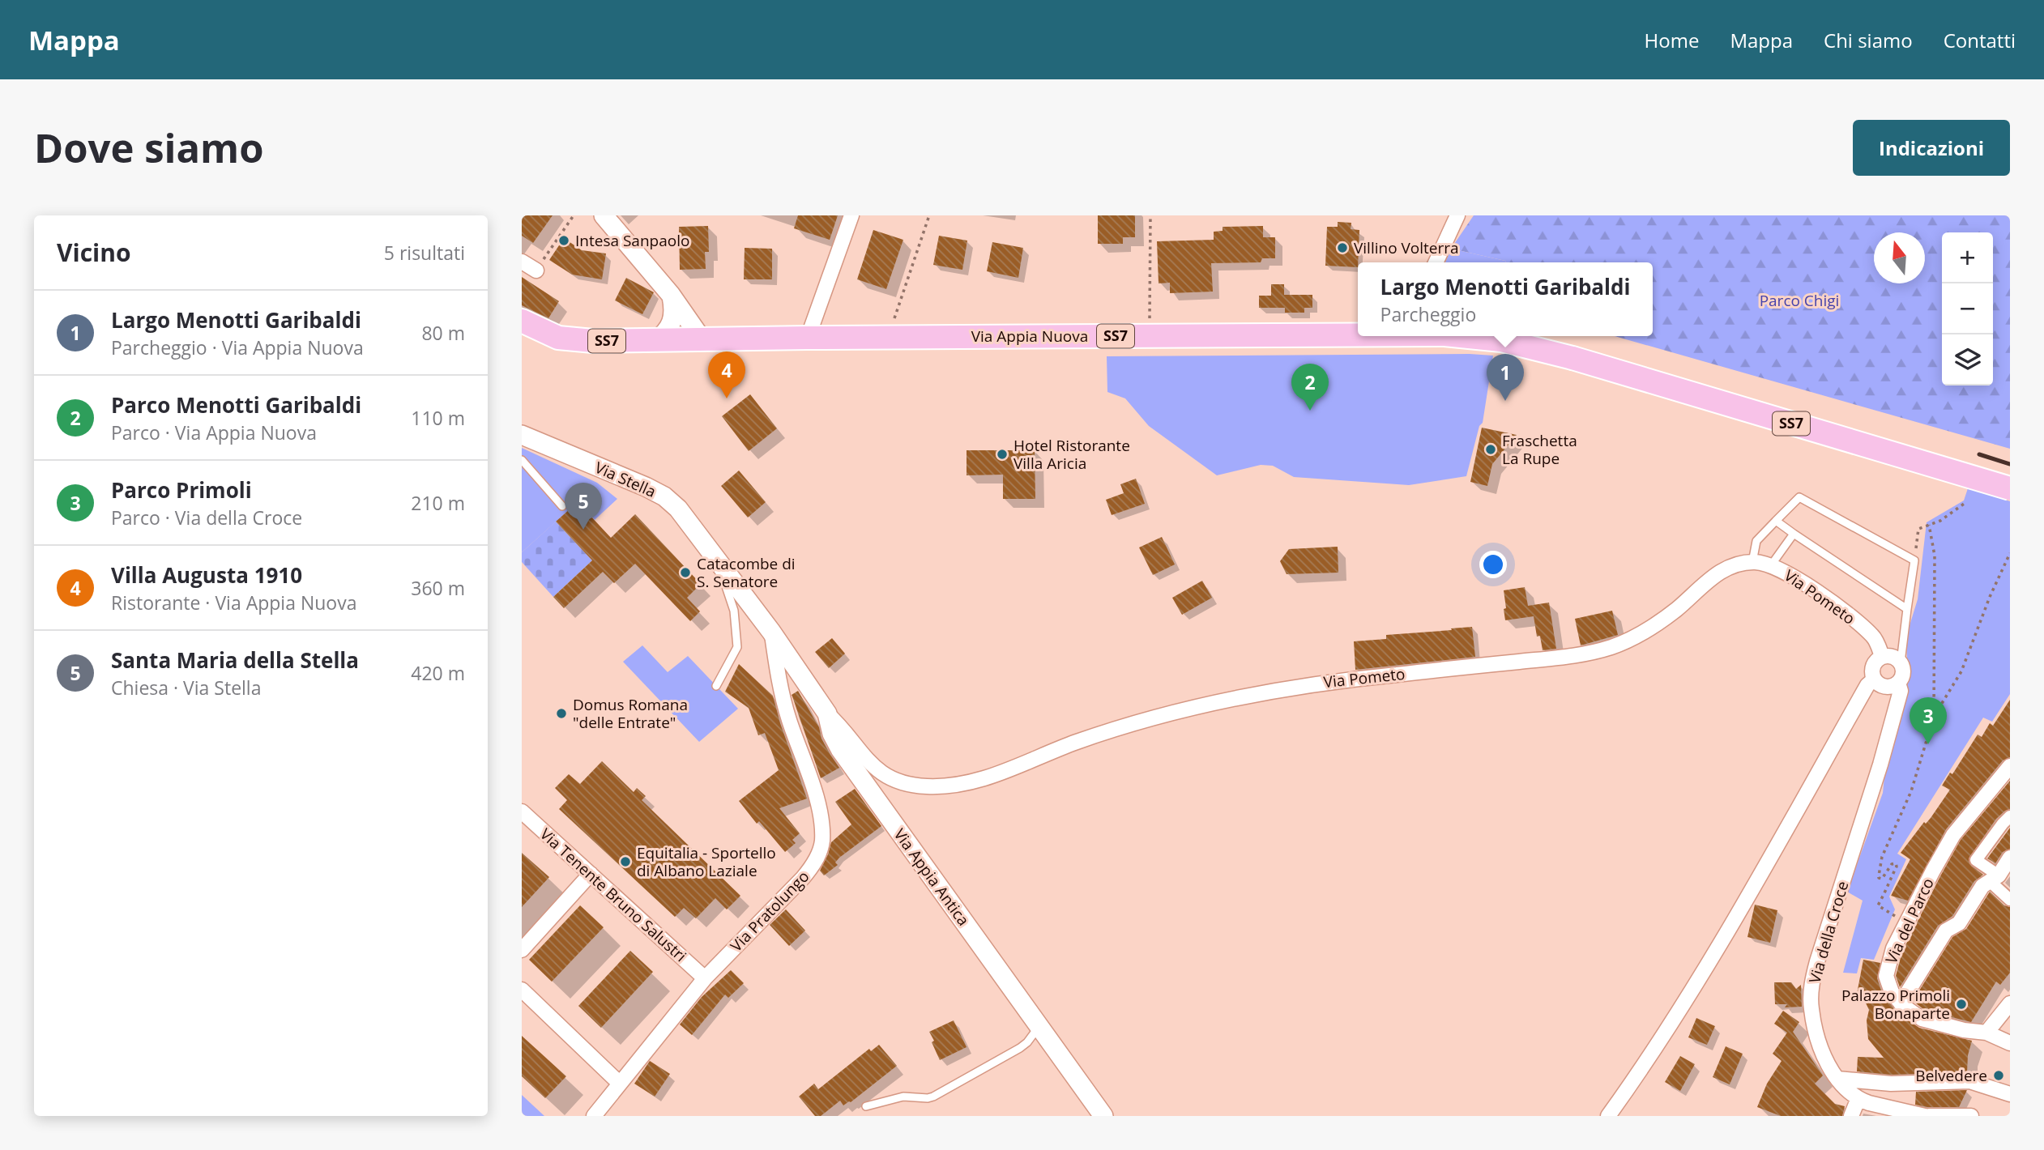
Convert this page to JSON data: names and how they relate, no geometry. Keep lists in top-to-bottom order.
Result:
{
  "streets": {
    "main road": ["Via Appia Nuova", "SS7"],
    "street": [
      "Via Stella",
      "Via Pometo",
      "Via Appia Antica",
      "Via Tenente Bruno Salustri",
      "Via Pratolungo",
      "Via del Parco",
      "Via della Croce"
    ]
  },
  "crossings": [
    ["Via Stella", "Via Appia Antica"],
    ["Via Stella", "Via Pratolungo"],
    ["Via Pometo", "Via Appia Antica"],
    ["Via Pometo", "Via della Croce"],
    ["Via Appia Antica", "Via Pratolungo"],
    ["Via Tenente Bruno Salustri", "Via Pratolungo"]
  ],
  "parks": ["Parco Chigi"],
  "places": [
    "Intesa Sanpaolo",
    "Villino Volterra",
    "Fraschetta La Rupe",
    "Hotel Ristorante Villa Aricia",
    "Catacombe di S. Senatore",
    "Domus Romana \"delle Entrate\"",
    "Equitalia - Sportello di Albano Laziale",
    "Palazzo Primoli Bonaparte",
    "Belvedere"
  ],
  "north": "top",
  "page": {
    "header": "Mappa",
    "nav": [
      "Home",
      "Mappa",
      "Chi siamo",
      "Contatti"
    ],
    "buttons": "Indicazioni",
    "title": "Dove siamo",
    "heading": ["Vicino", "5 risultati"],
    "map_buttons": ["+", "−"],
    "popup": ["Largo Menotti Garibaldi", "Parcheggio"],
    "list": [
      {
        "mark": "1",
        "name": "Largo Menotti Garibaldi",
        "note": "Parcheggio · Via Appia Nuova",
        "value": "80 m"
      },
      {
        "mark": "2",
        "name": "Parco Menotti Garibaldi",
        "note": "Parco · Via Appia Nuova",
        "value": "110 m"
      },
      {
        "mark": "3",
        "name": "Parco Primoli",
        "note": "Parco · Via della Croce",
        "value": "210 m"
      },
      {
        "mark": "4",
        "name": "Villa Augusta 1910",
        "note": "Ristorante · Via Appia Nuova",
        "value": "360 m"
      },
      {
        "mark": "5",
        "name": "Santa Maria della Stella",
        "note": "Chiesa · Via Stella",
        "value": "420 m"
      }
    ],
    "pins": [
      "4",
      "1",
      "2",
      "5",
      "3"
    ]
  }
}
